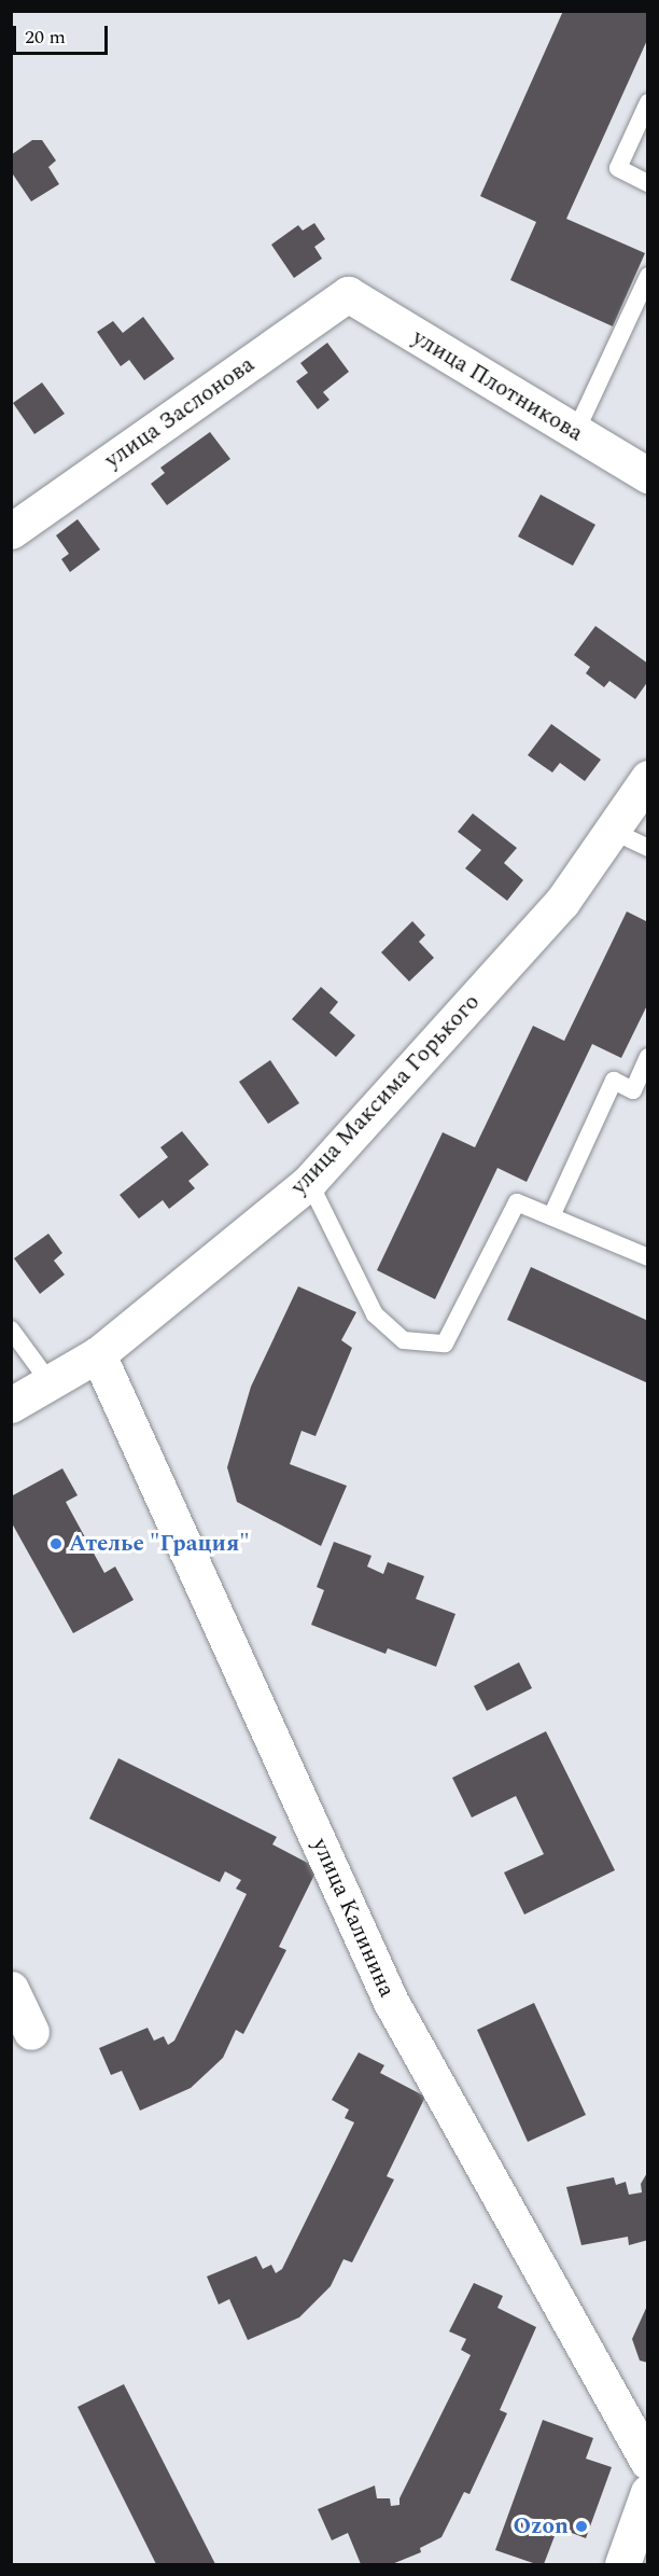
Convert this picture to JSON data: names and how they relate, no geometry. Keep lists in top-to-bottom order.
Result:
{
  "streets": {
    "street": [
      "улица Плотникова",
      "улица Заслонова",
      "улица Максима Горького",
      "улица Калинина"
    ]
  },
  "crossings": [
    ["улица Плотникова", "улица Заслонова"],
    ["улица Максима Горького", "улица Калинина"]
  ],
  "places": ["Ателье \"Грация\"", "Ozon"],
  "scale_bar": "20 m"
}
